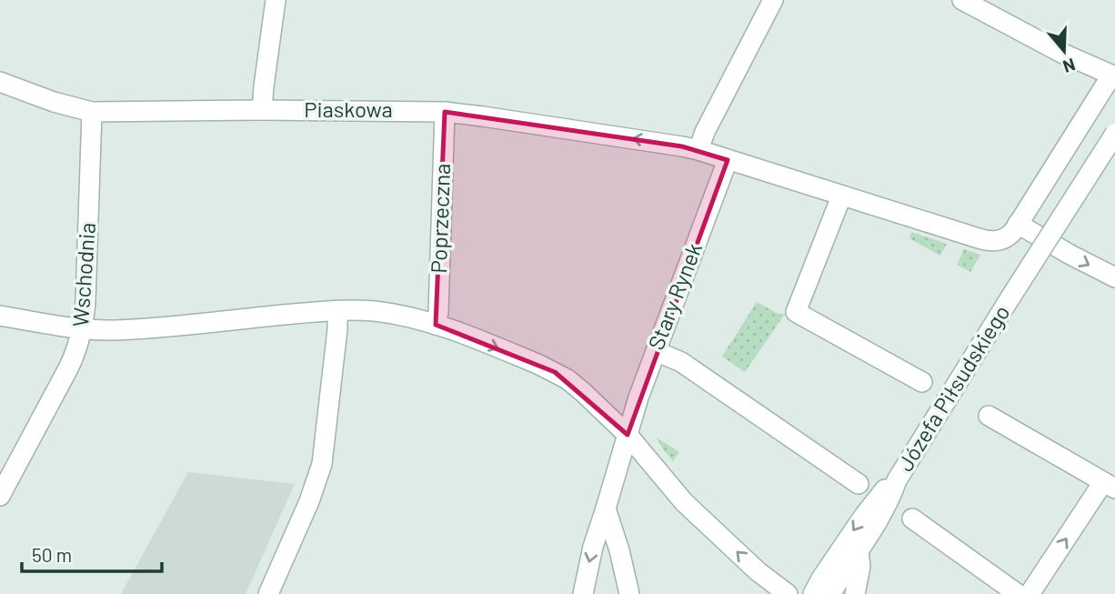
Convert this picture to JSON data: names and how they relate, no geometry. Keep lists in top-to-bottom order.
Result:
{
  "streets": {
    "street": [
      "Piaskowa",
      "Poprzeczna",
      "Wschodnia",
      "Stary Rynek",
      "Józefa Piłsudskiego"
    ]
  },
  "crossings": [
    ["Piaskowa", "Poprzeczna"],
    ["Piaskowa", "Wschodnia"]
  ],
  "one_way": ["Piaskowa"],
  "scale_bar": "50 m",
  "north": "bottom"
}
